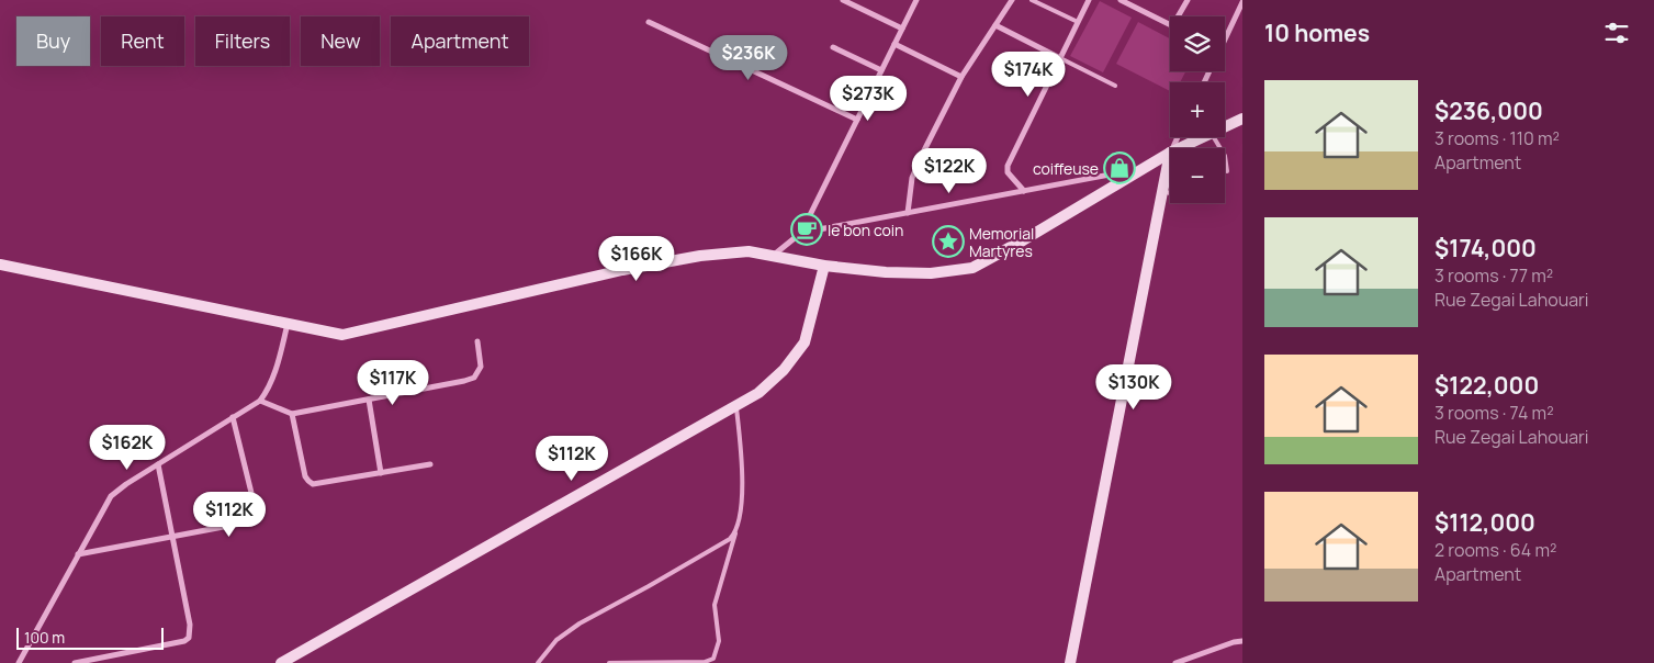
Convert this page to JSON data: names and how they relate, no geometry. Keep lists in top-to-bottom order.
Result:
{
  "places": {
    "shop": ["coiffeuse"],
    "cafe": ["le bon coin"],
    "place": ["Memorial Martyres"]
  },
  "scale_bar": "100 m",
  "page": {
    "heading": "10 homes",
    "map_buttons": ["+", "−"],
    "chip": [
      "Buy",
      "Rent",
      "Filters",
      "New",
      "Apartment"
    ],
    "price": [
      "$236K",
      "$174K",
      "$273K",
      "$122K",
      "$166K",
      "$117K",
      "$130K",
      "$162K",
      "$112K",
      "$112K"
    ],
    "list": [
      {
        "name": "$236,000",
        "note": "3 rooms · 110 m² · Apartment"
      },
      {
        "name": "$174,000",
        "note": "3 rooms · 77 m² · Rue Zegai Lahouari"
      },
      {
        "name": "$122,000",
        "note": "3 rooms · 74 m² · Rue Zegai Lahouari"
      },
      {
        "name": "$112,000",
        "note": "2 rooms · 64 m² · Apartment"
      }
    ],
    "scale": "100 m"
  }
}
